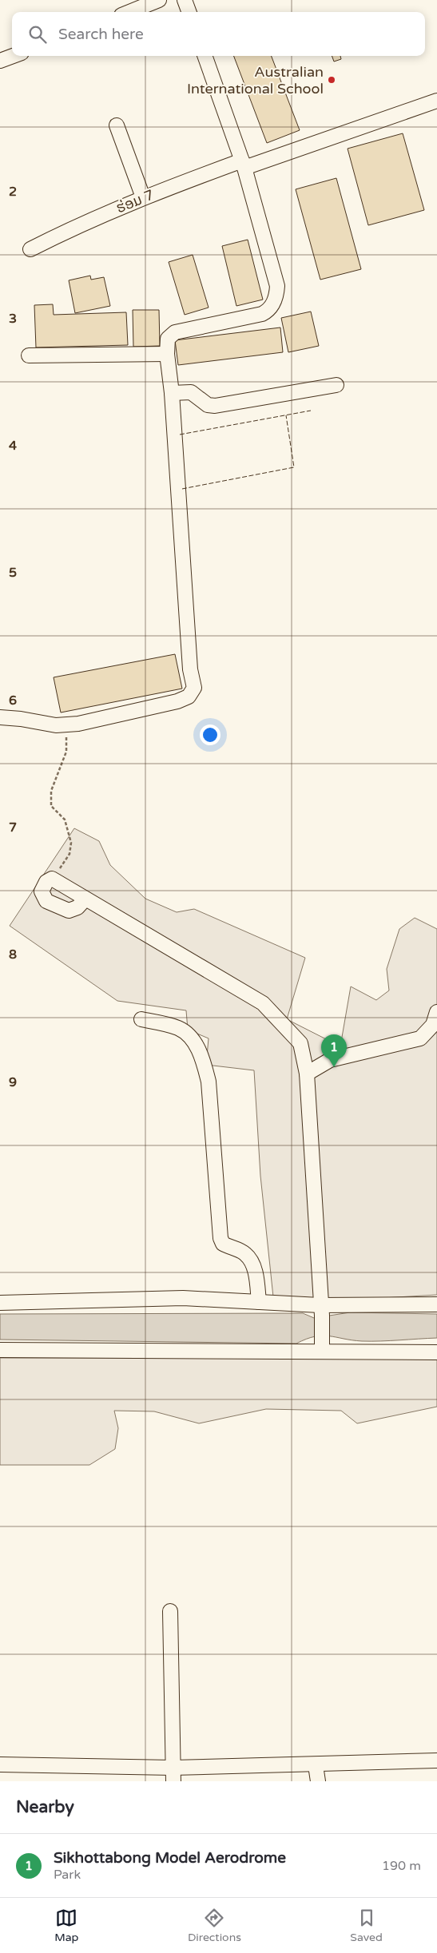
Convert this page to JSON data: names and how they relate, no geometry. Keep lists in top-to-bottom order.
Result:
{
  "streets": {
    "street": ["ຮ່ອມ 7"]
  },
  "places": ["Australian International School"],
  "page": {
    "search": "Search here",
    "pins": "1",
    "heading": "Nearby",
    "list": [
      {
        "mark": "1",
        "name": "Sikhottabong Model Aerodrome",
        "note": "Park",
        "value": "190 m"
      }
    ],
    "nav": ["Map", "Directions", "Saved"]
  },
  "grid": {
    "rows": [
      "2",
      "3",
      "4",
      "5",
      "6",
      "7",
      "8",
      "9"
    ]
  }
}
